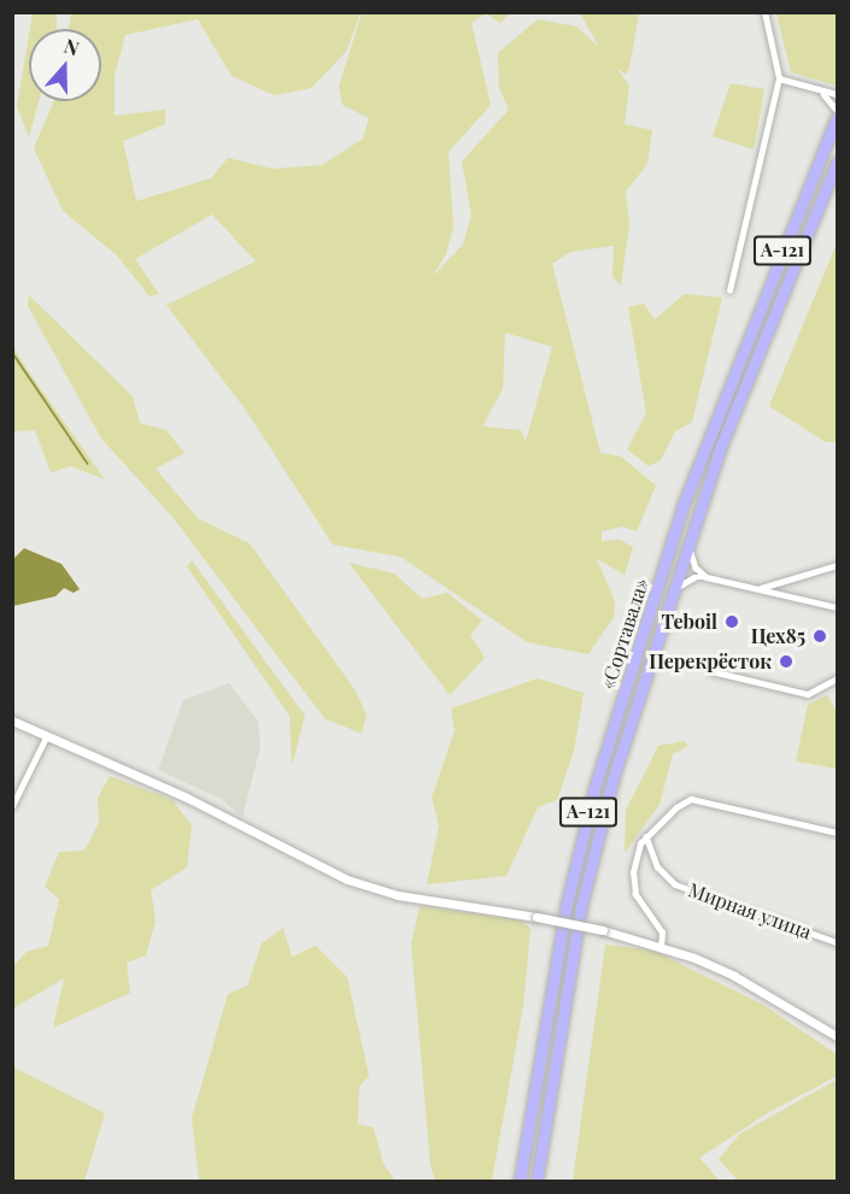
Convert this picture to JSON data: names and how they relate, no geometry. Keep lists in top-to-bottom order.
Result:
{
  "streets": {
    "highway": ["А-121", "«Сортавала»"],
    "street": ["Мирная улица"]
  },
  "places": ["Teboil", "Цех85", "Перекрёсток"],
  "north": "top"
}
